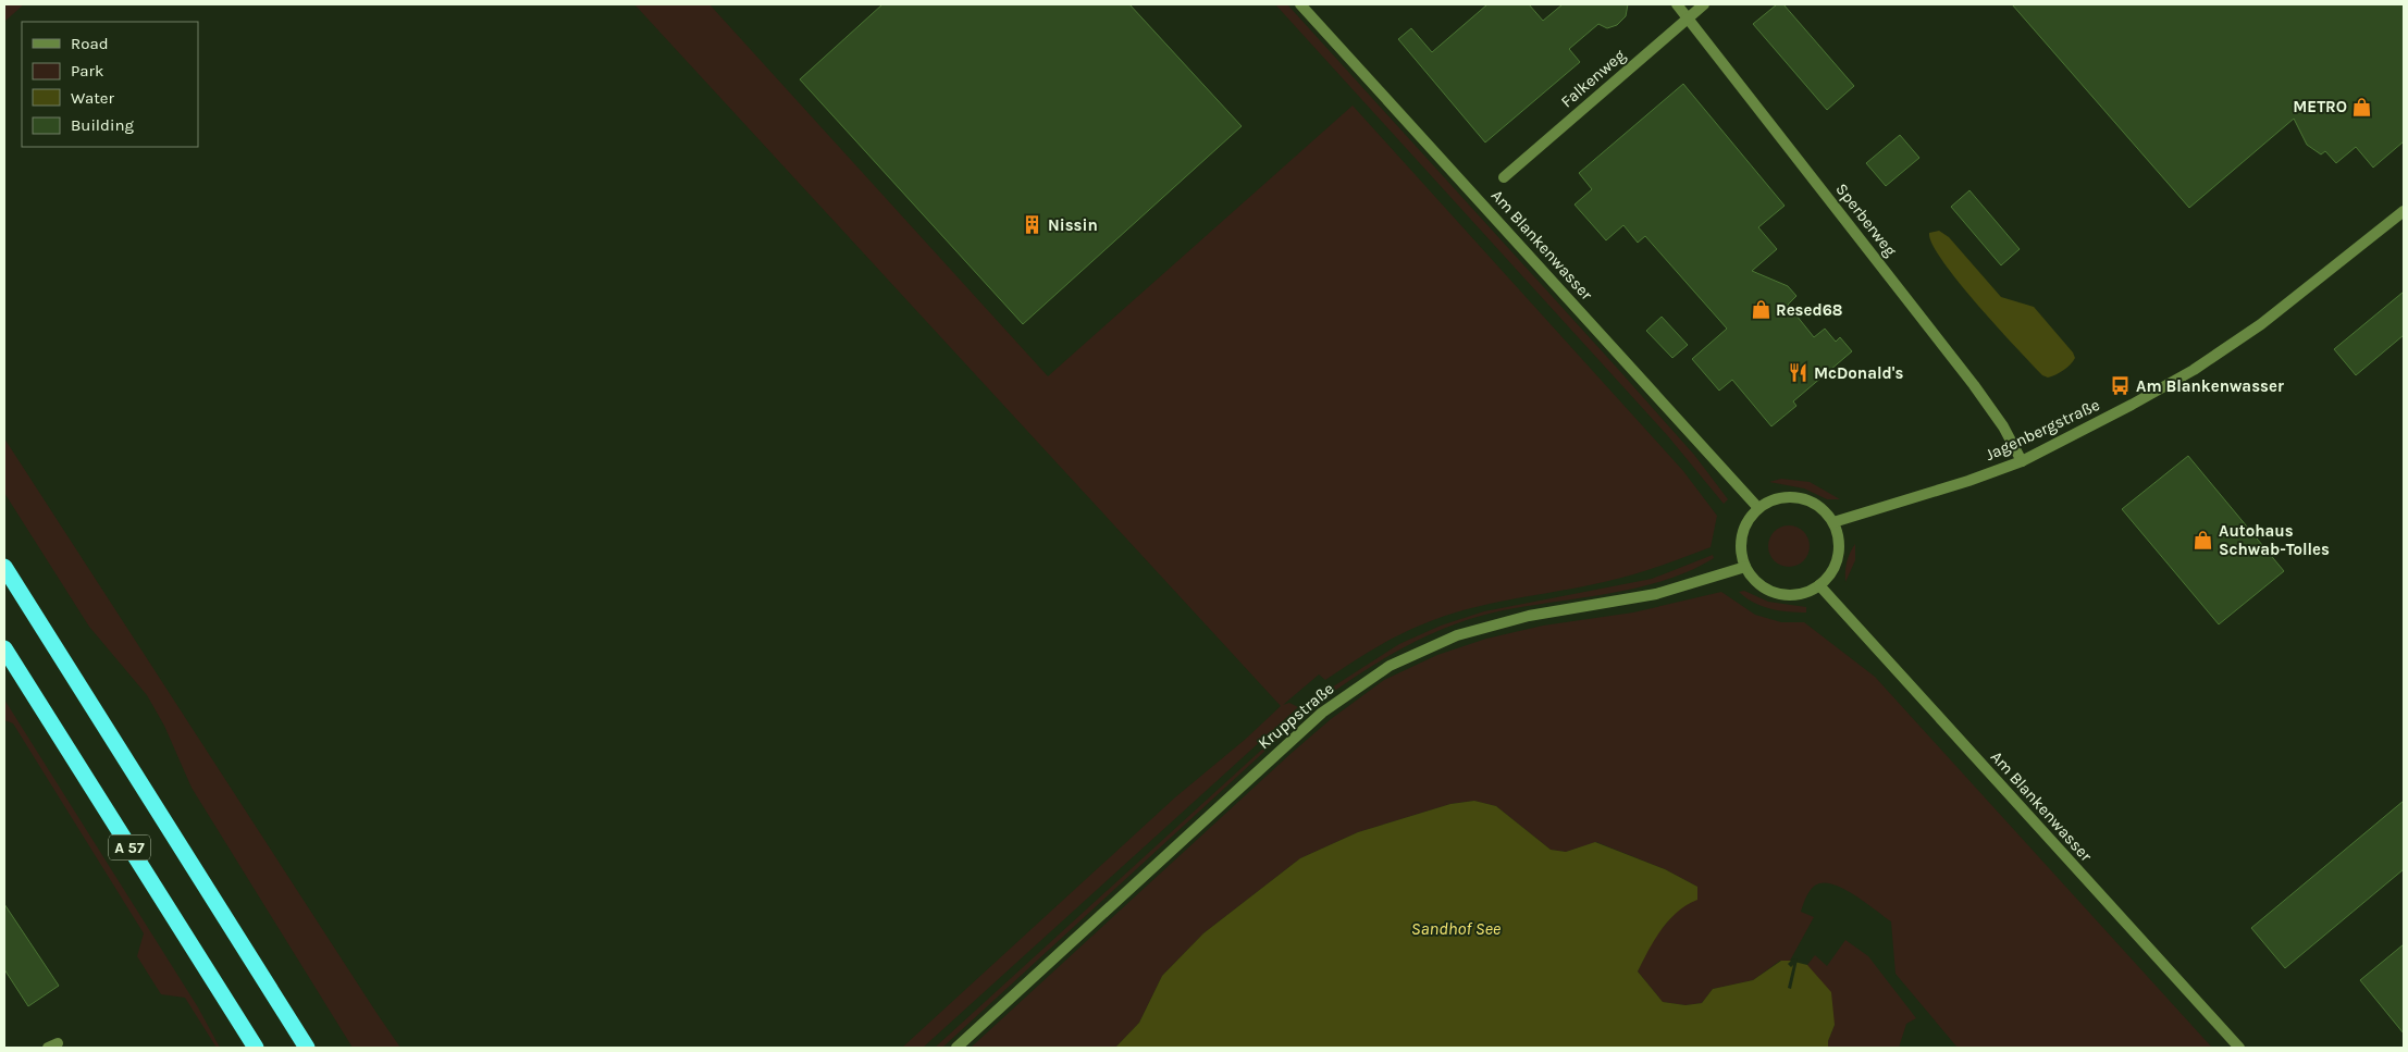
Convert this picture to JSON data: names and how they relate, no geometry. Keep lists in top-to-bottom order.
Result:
{
  "streets": {
    "highway": ["A 57"],
    "street": [
      "Falkenweg",
      "Sperberweg",
      "Am Blankenwasser",
      "Jagenbergstraße",
      "Kruppstraße"
    ]
  },
  "crossings": [
    ["Falkenweg", "Sperberweg"],
    ["Sperberweg", "Jagenbergstraße"],
    ["Am Blankenwasser", "Jagenbergstraße"],
    ["Am Blankenwasser", "Kruppstraße"],
    ["Jagenbergstraße", "Kruppstraße"]
  ],
  "water": ["Sandhof See"],
  "places": {
    "shop": ["METRO", "Resed68", "Autohaus Schwab-Tolles"],
    "building": ["Nissin"],
    "restaurant": ["McDonald's"],
    "bus stop": ["Am Blankenwasser"]
  },
  "legend": [
    "Road",
    "Park",
    "Water",
    "Building"
  ]
}
